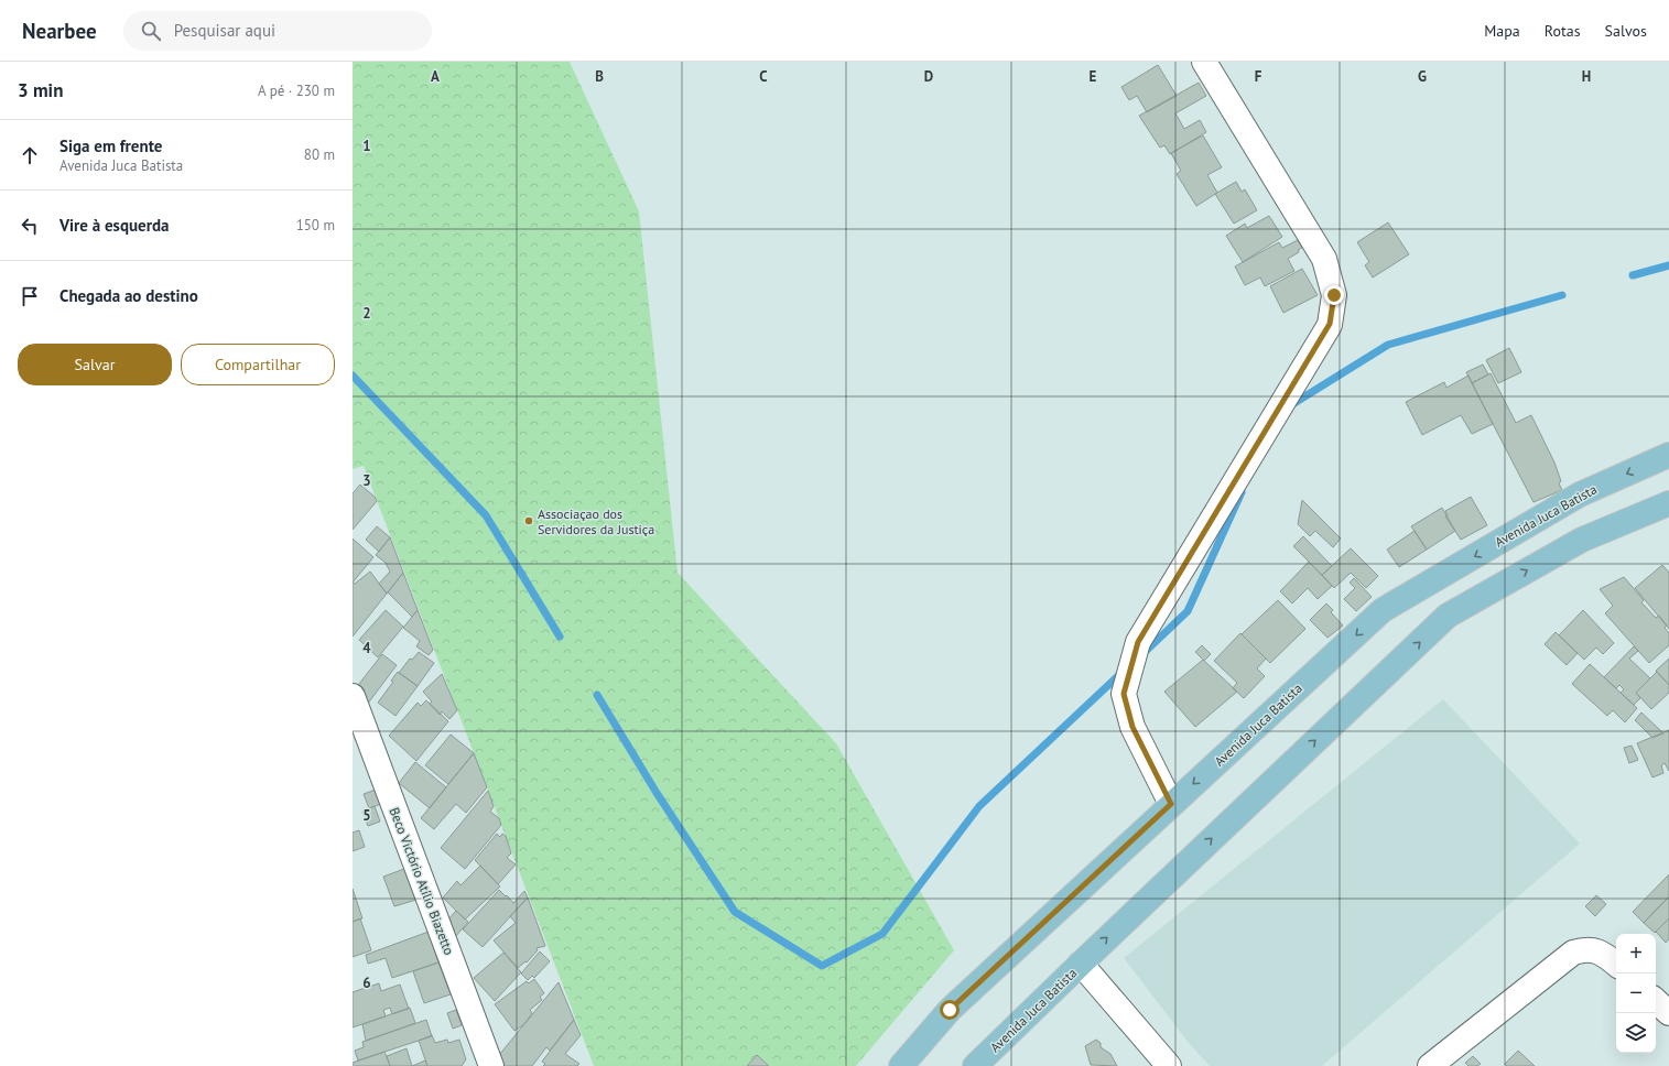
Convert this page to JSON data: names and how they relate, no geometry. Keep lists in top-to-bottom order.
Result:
{
  "streets": {
    "main road": ["Avenida Juca Batista"],
    "street": ["Beco Victório Atílio Biazetto"]
  },
  "places": ["Associaçao dos Servidores da Justiça"],
  "page": {
    "header": "Nearbee",
    "search": "Pesquisar aqui",
    "nav": ["Mapa", "Rotas", "Salvos"],
    "heading": ["3 min", "A pé · 230 m"],
    "list": [
      ["Siga em frente", "Avenida Juca Batista", "80 m"],
      ["Vire à esquerda", "150 m"],
      "Chegada ao destino"
    ],
    "buttons": ["Salvar", "Compartilhar"],
    "map_buttons": ["+", "−"]
  },
  "grid": {
    "columns": [
      "A",
      "B",
      "C",
      "D",
      "E",
      "F",
      "G",
      "H"
    ],
    "rows": [
      "1",
      "2",
      "3",
      "4",
      "5",
      "6"
    ]
  }
}
